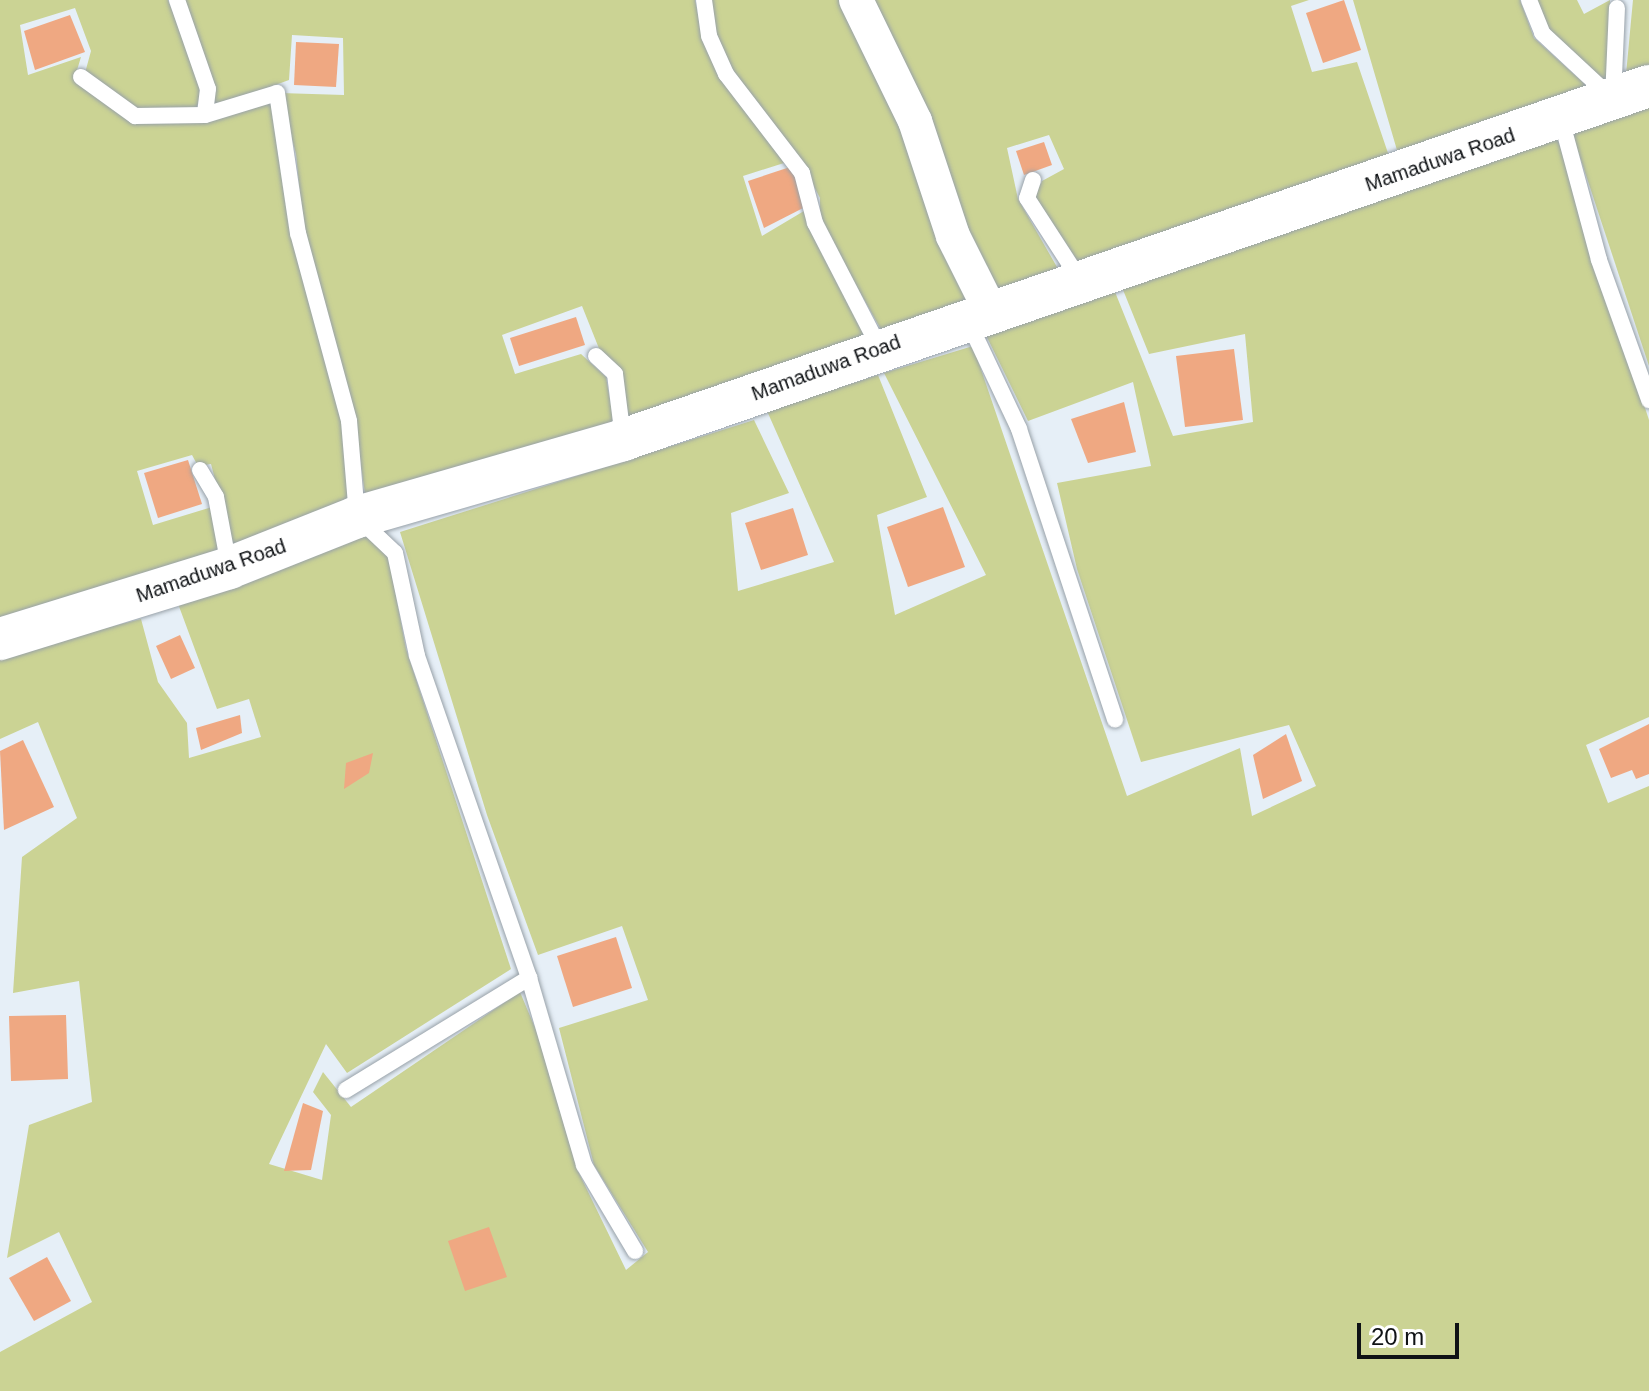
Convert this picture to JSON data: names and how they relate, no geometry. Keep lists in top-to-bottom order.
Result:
{
  "streets": {
    "street": ["Mamaduwa Road"]
  },
  "scale_bar": "20 m"
}
